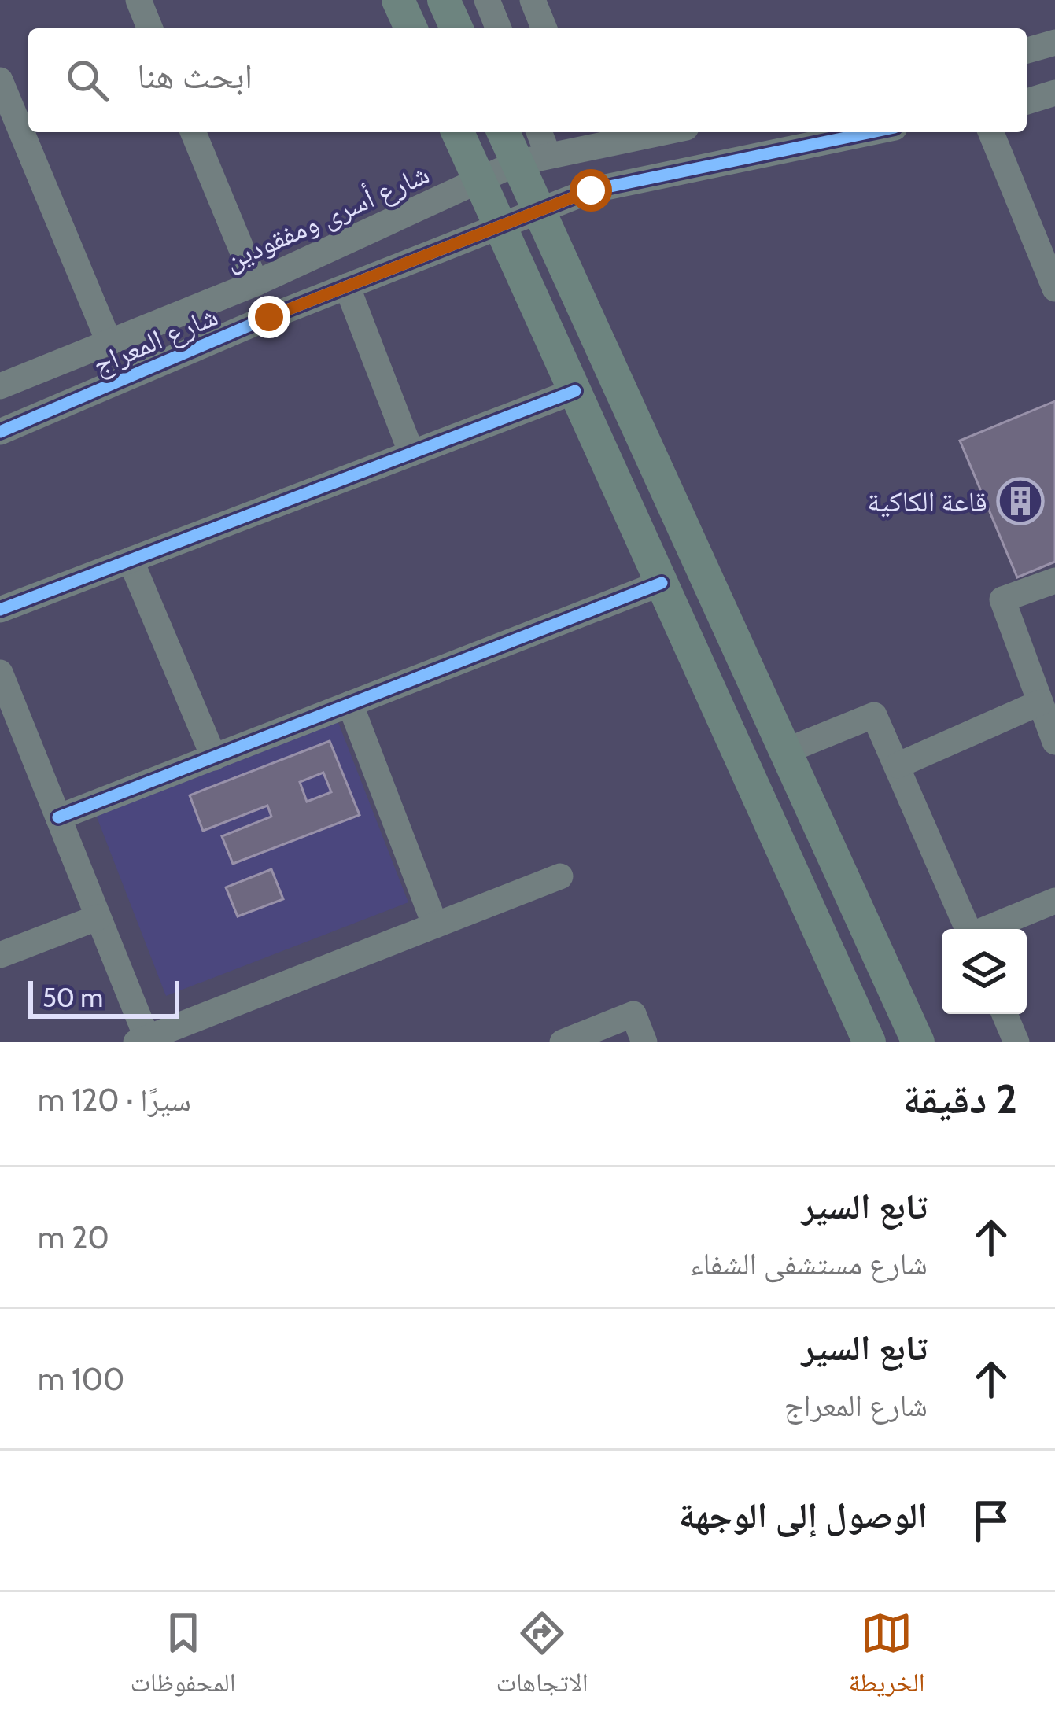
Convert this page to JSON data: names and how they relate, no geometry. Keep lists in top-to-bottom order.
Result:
{
  "streets": {
    "street": ["شارع أسرى ومفقودين", "شارع المعراج"]
  },
  "places": {
    "building": ["قاعة الكاكية"]
  },
  "scale_bar": "50 m",
  "page": {
    "search": "ابحث هنا",
    "scale": "50 m",
    "heading": ["2 دقيقة", "سيرًا · 120 m"],
    "list": [
      ["تابع السير", "شارع مستشفى الشفاء", "20 m"],
      ["تابع السير", "شارع المعراج", "100 m"],
      "الوصول إلى الوجهة"
    ],
    "nav": ["الخريطة", "الاتجاهات", "المحفوظات"]
  }
}
